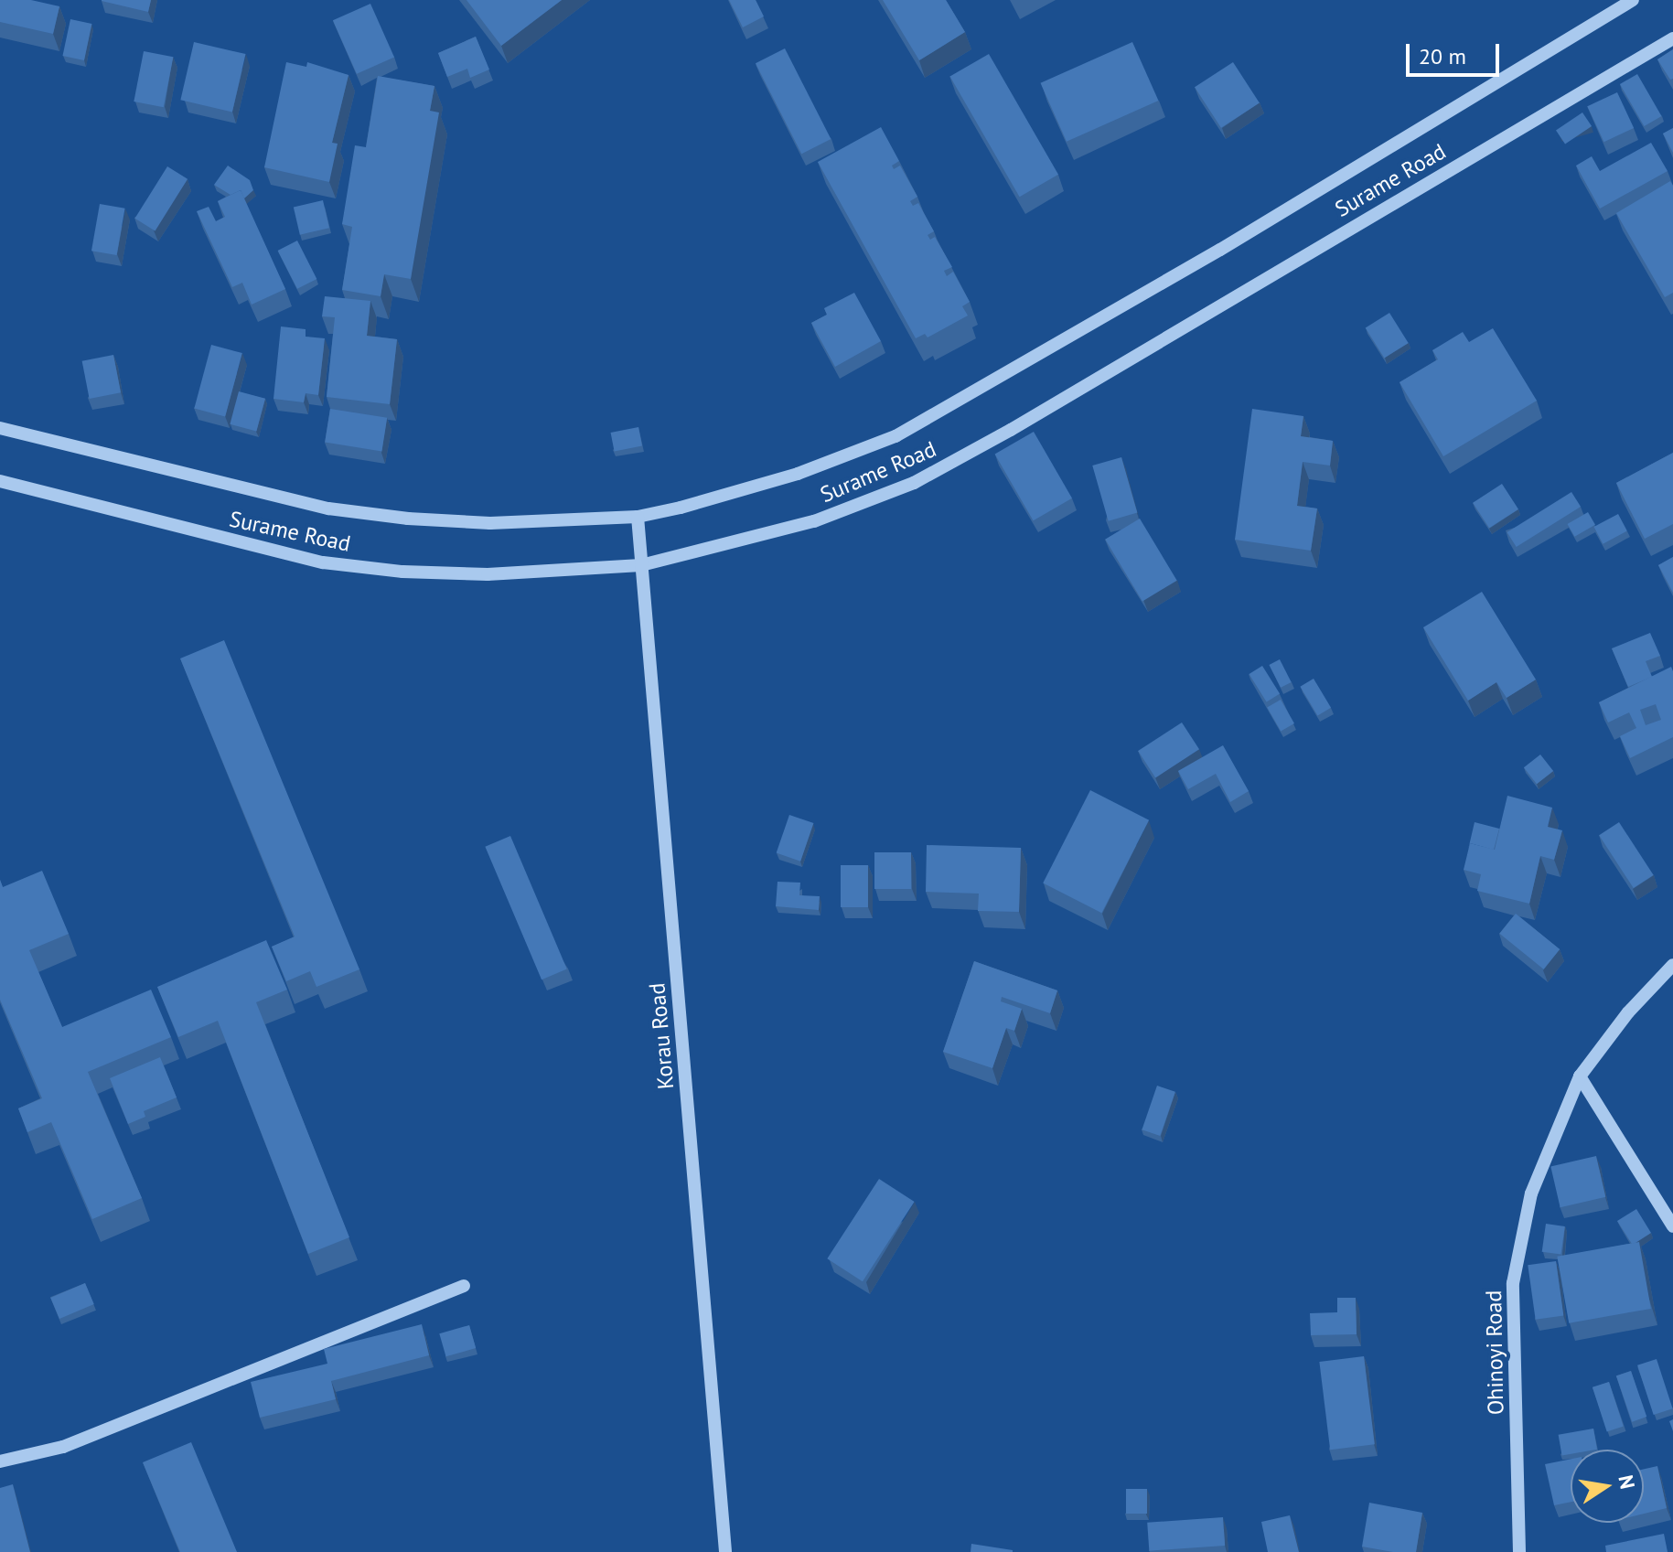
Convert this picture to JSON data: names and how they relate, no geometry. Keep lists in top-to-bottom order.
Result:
{
  "streets": {
    "street": ["Surame Road", "Korau Road", "Ohinoyi Road"]
  },
  "crossings": [
    ["Surame Road", "Korau Road"]
  ],
  "scale_bar": "20 m",
  "north": "right"
}
